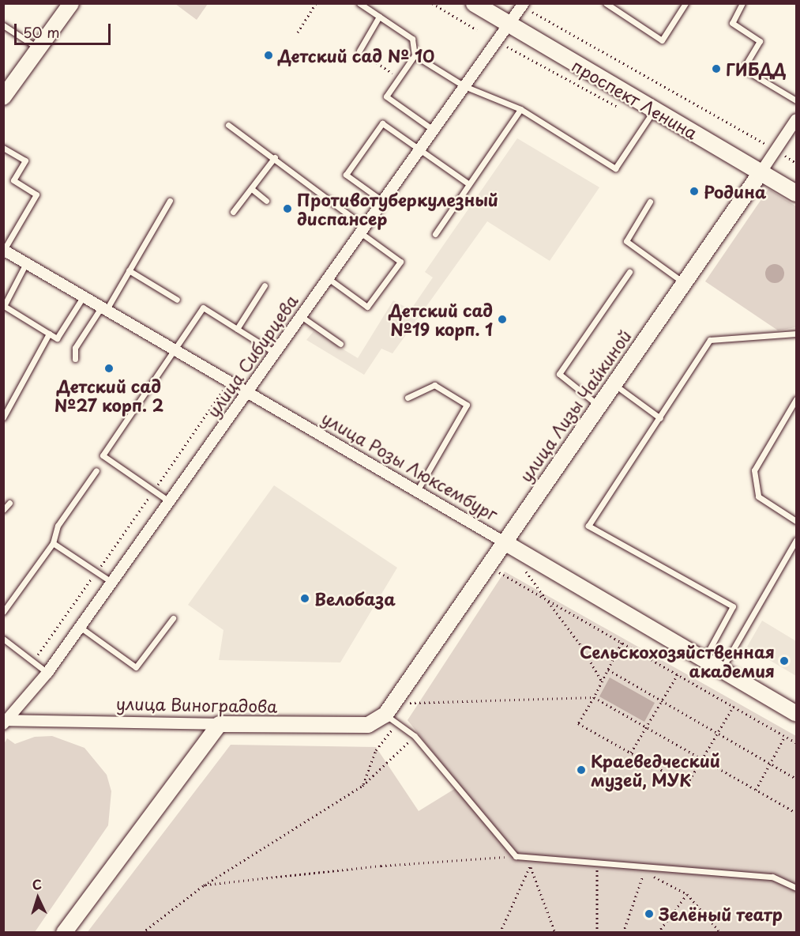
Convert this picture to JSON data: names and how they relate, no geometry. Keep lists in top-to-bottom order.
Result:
{
  "streets": {
    "main road": ["проспект Ленина"],
    "street": [
      "улица Сибирцева",
      "улица Лизы Чайкиной",
      "улица Розы Люксембург",
      "улица Виноградова"
    ]
  },
  "crossings": [
    ["проспект Ленина", "улица Сибирцева"],
    ["проспект Ленина", "улица Лизы Чайкиной"],
    ["улица Сибирцева", "улица Розы Люксембург"],
    ["улица Сибирцева", "улица Виноградова"],
    ["улица Лизы Чайкиной", "улица Розы Люксембург"],
    ["улица Лизы Чайкиной", "улица Виноградова"]
  ],
  "places": [
    "Детский сад № 10",
    "ГИБДД",
    "Родина",
    "Противотуберкулезный диспансер",
    "Детский сад №19 корп. 1",
    "Детский сад №27 корп. 2",
    "Велобаза",
    "Сельскохозяйственная академия",
    "Краеведческий музей, МУК",
    "Зелёный театр"
  ],
  "scale_bar": "50 m",
  "north": "top"
}
